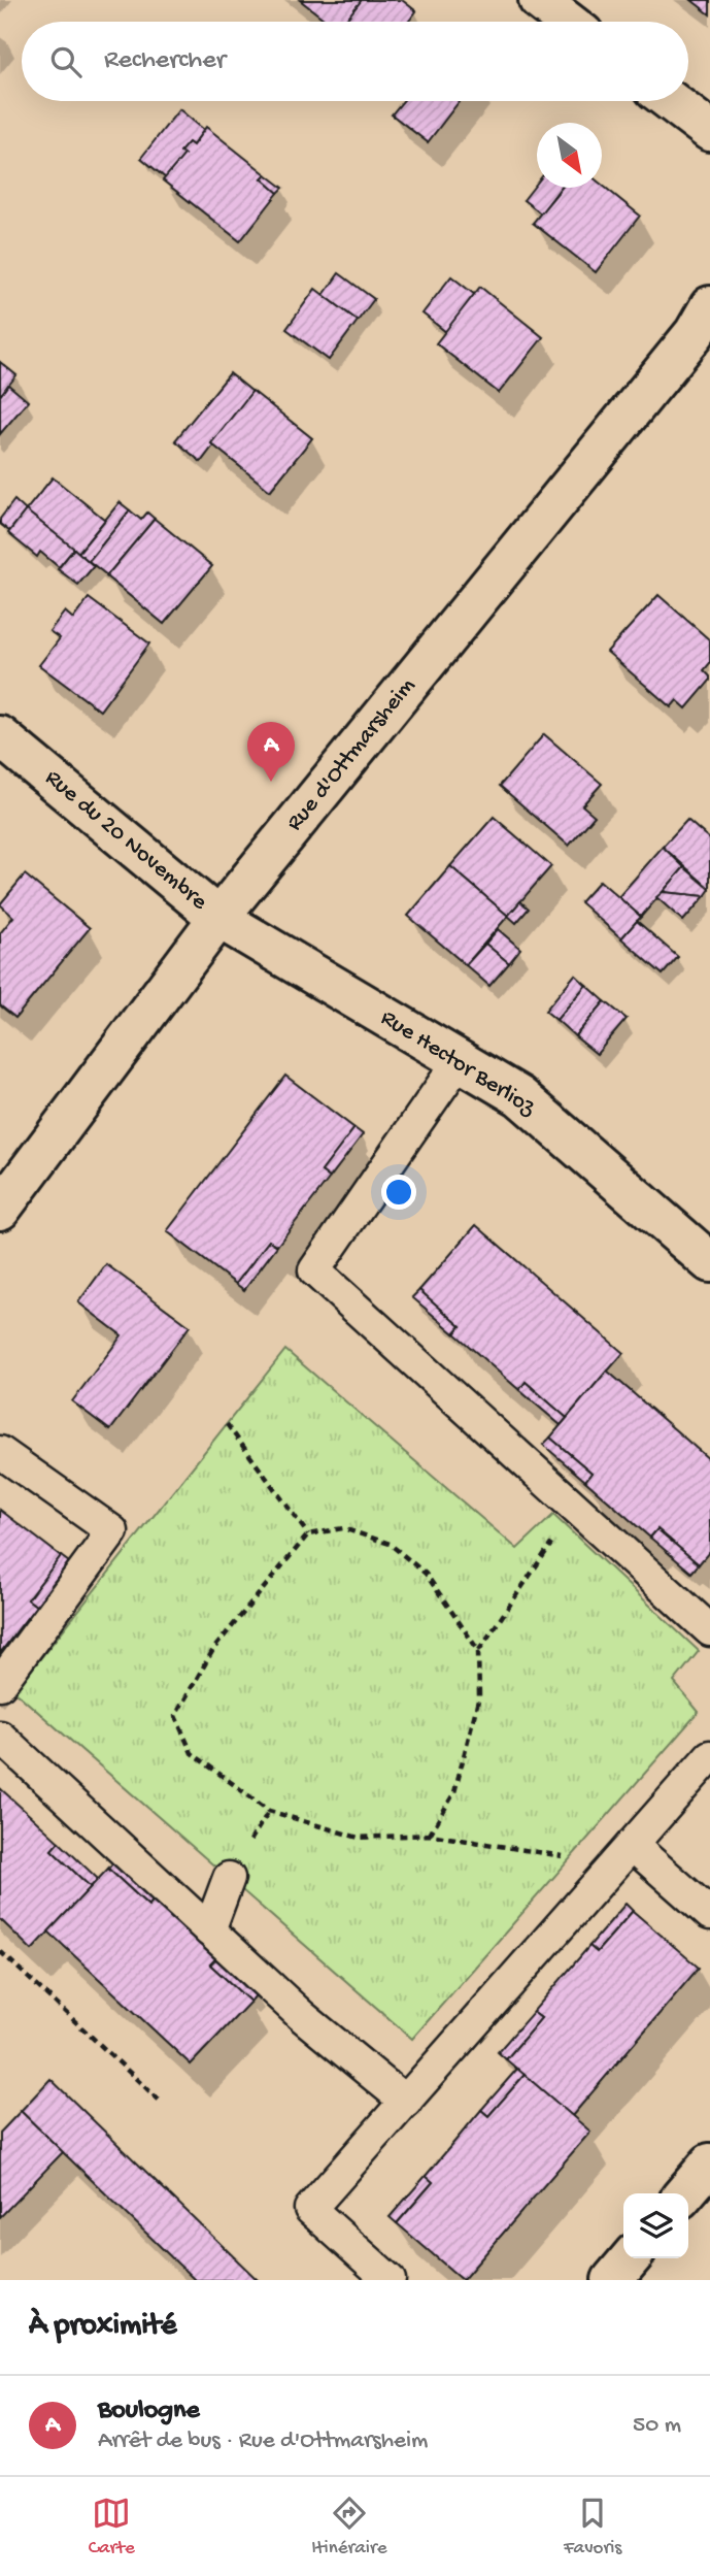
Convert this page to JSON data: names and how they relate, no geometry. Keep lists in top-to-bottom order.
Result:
{
  "streets": {
    "main road": ["Rue d'Ottmarsheim", "Rue du 20 Novembre", "Rue Hector Berlioz"]
  },
  "crossings": [
    ["Rue d'Ottmarsheim", "Rue du 20 Novembre"],
    ["Rue d'Ottmarsheim", "Rue Hector Berlioz"],
    ["Rue du 20 Novembre", "Rue Hector Berlioz"]
  ],
  "north": "bottom right",
  "page": {
    "search": "Rechercher",
    "pins": "A",
    "heading": "À proximité",
    "list": [
      {
        "mark": "A",
        "name": "Boulogne",
        "note": "Arrêt de bus · Rue d'Ottmarsheim",
        "value": "50 m"
      }
    ],
    "nav": ["Carte", "Itinéraire", "Favoris"]
  }
}
